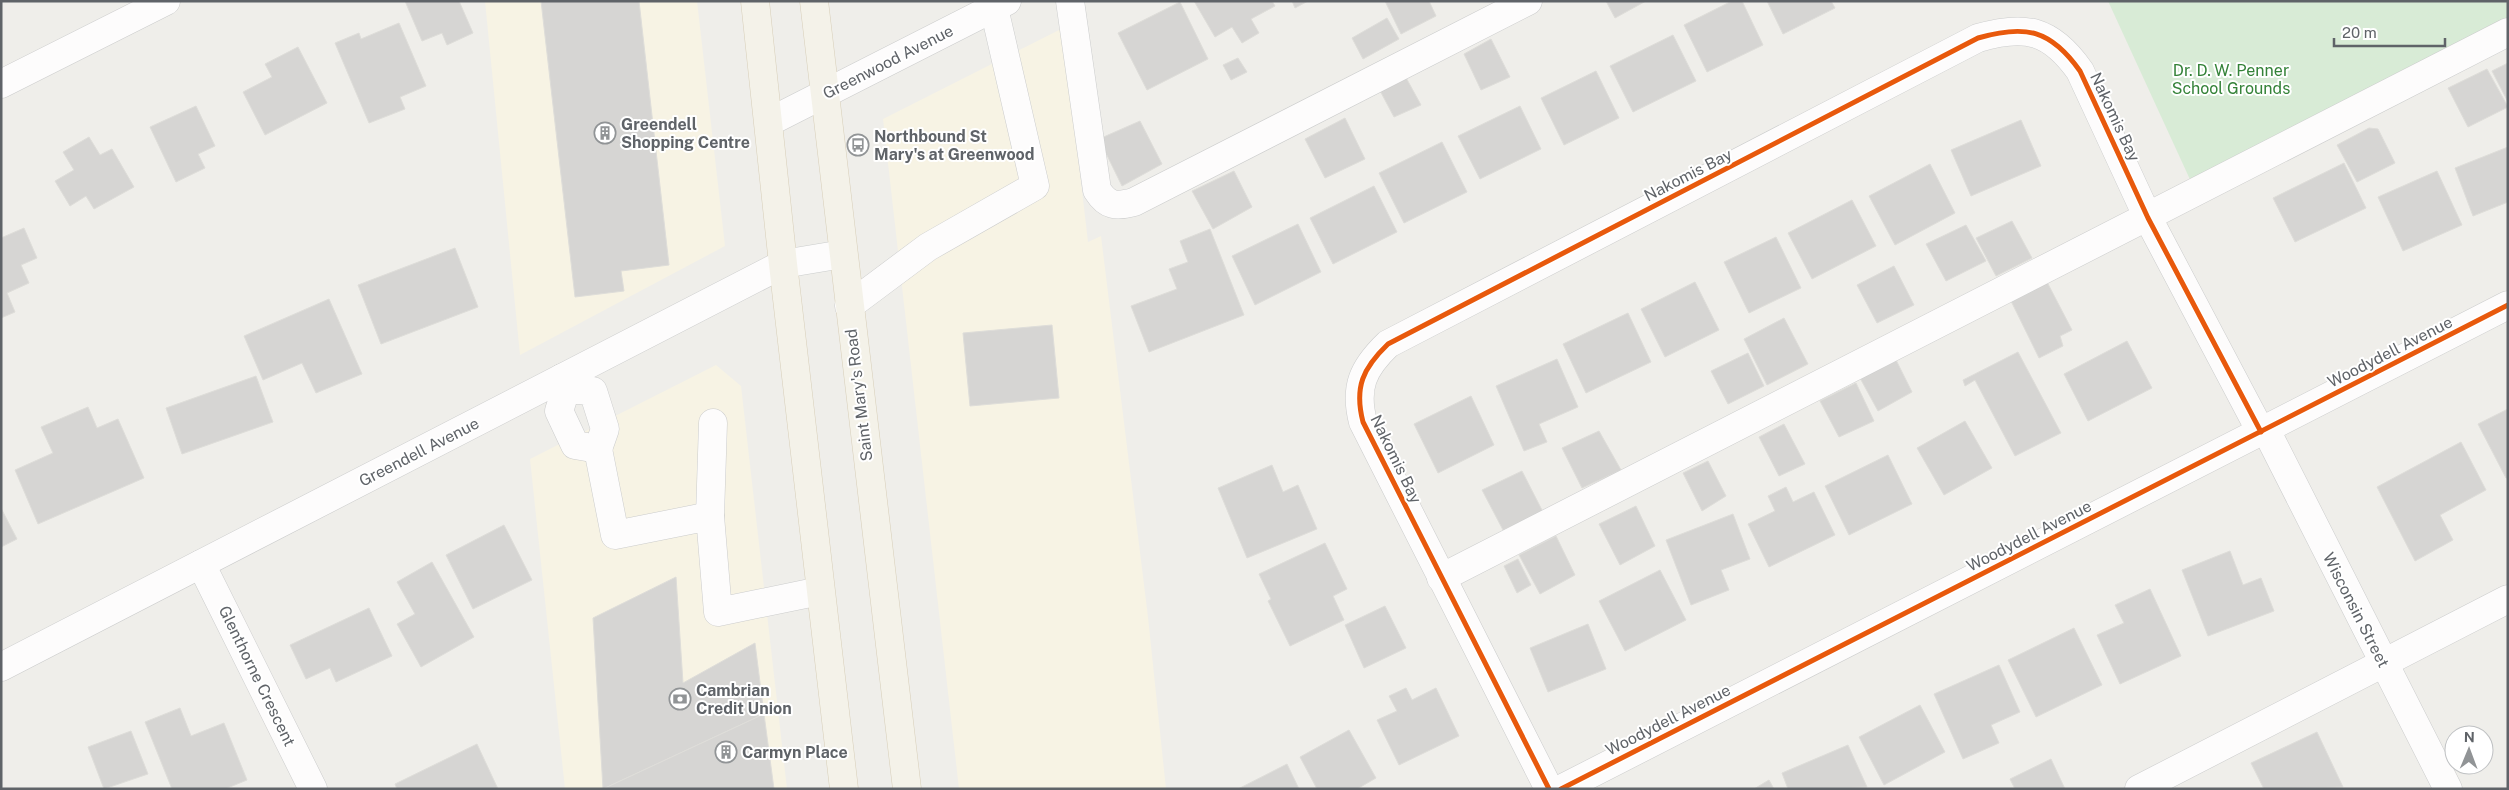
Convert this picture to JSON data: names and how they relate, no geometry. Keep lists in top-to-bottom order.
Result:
{
  "streets": {
    "main road": ["Saint Mary's Road"],
    "street": [
      "Greenwood Avenue",
      "Nakomis Bay",
      "Woodydell Avenue",
      "Greendell Avenue",
      "Wisconsin Street",
      "Glenthorne Crescent"
    ]
  },
  "crossings": [
    ["Greenwood Avenue", "Saint Mary's Road"],
    ["Nakomis Bay", "Woodydell Avenue"],
    ["Nakomis Bay", "Wisconsin Street"],
    ["Woodydell Avenue", "Wisconsin Street"],
    ["Saint Mary's Road", "Greendell Avenue"],
    ["Greendell Avenue", "Glenthorne Crescent"]
  ],
  "parks": ["Dr. D. W. Penner School Grounds"],
  "places": {
    "building": ["Greendell Shopping Centre", "Carmyn Place"],
    "bus stop": ["Northbound St Mary's at Greenwood"],
    "bank": ["Cambrian Credit Union"]
  },
  "scale_bar": "20 m",
  "north": "top"
}
